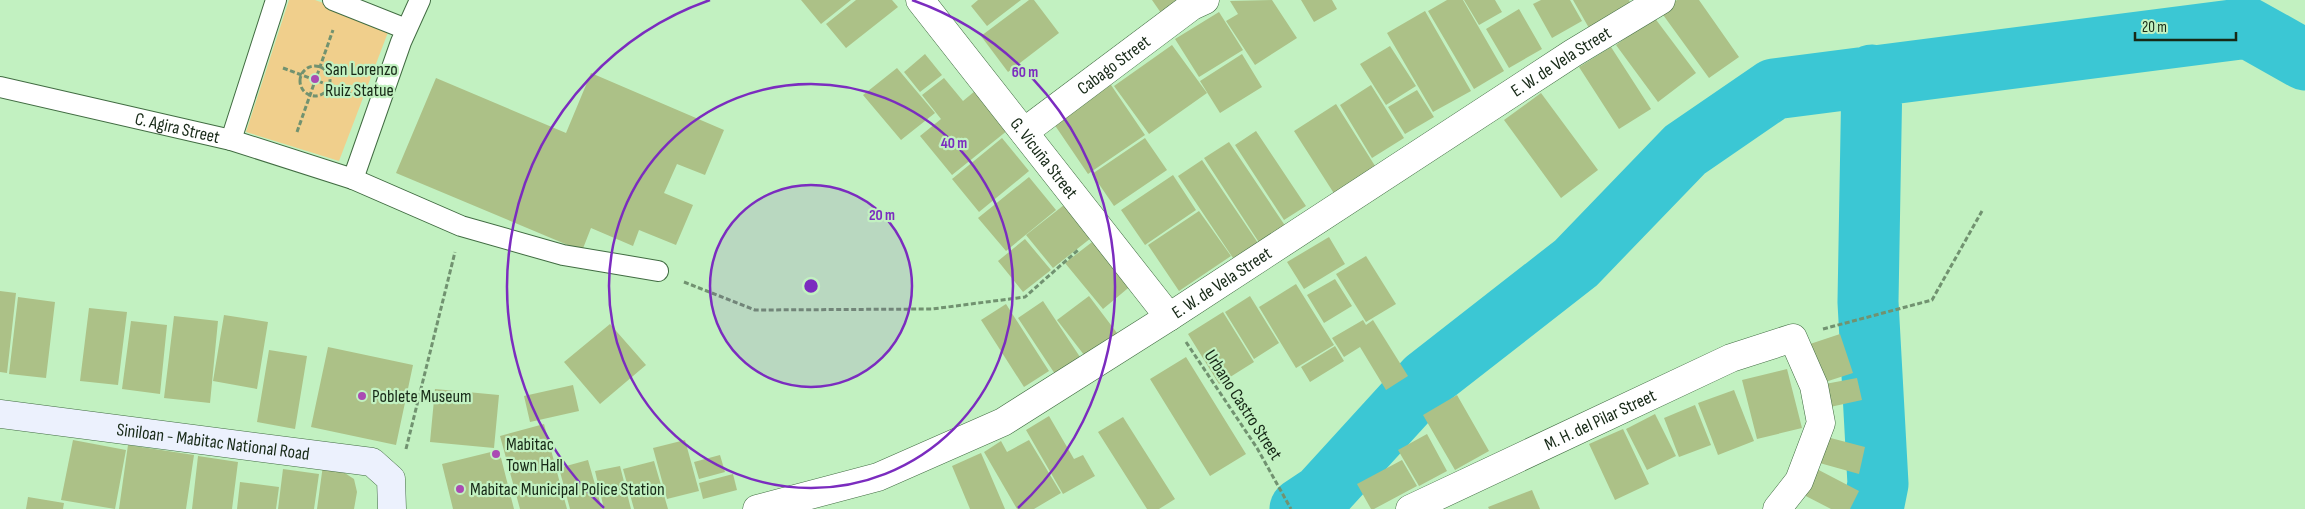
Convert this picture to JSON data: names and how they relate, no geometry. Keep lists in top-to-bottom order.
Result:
{
  "streets": {
    "main road": ["Siniloan - Mabitac National Road"],
    "street": [
      "E. W. de Vela Street",
      "Cabago Street",
      "G. Vicuña Street",
      "M. H. del Pilar Street"
    ],
    "lane": ["C. Agira Street"],
    "path": ["Urbano Castro Street"]
  },
  "crossings": [
    ["E. W. de Vela Street", "G. Vicuña Street"],
    ["E. W. de Vela Street", "Urbano Castro Street"],
    ["Cabago Street", "G. Vicuña Street"],
    ["G. Vicuña Street", "Urbano Castro Street"]
  ],
  "places": [
    "San Lorenzo Ruiz Statue",
    "Poblete Museum",
    "Mabitac Town Hall",
    "Mabitac Municipal Police Station"
  ],
  "scale_bar": "20 m",
  "rings": ["60 m", "40 m", "20 m"]
}
